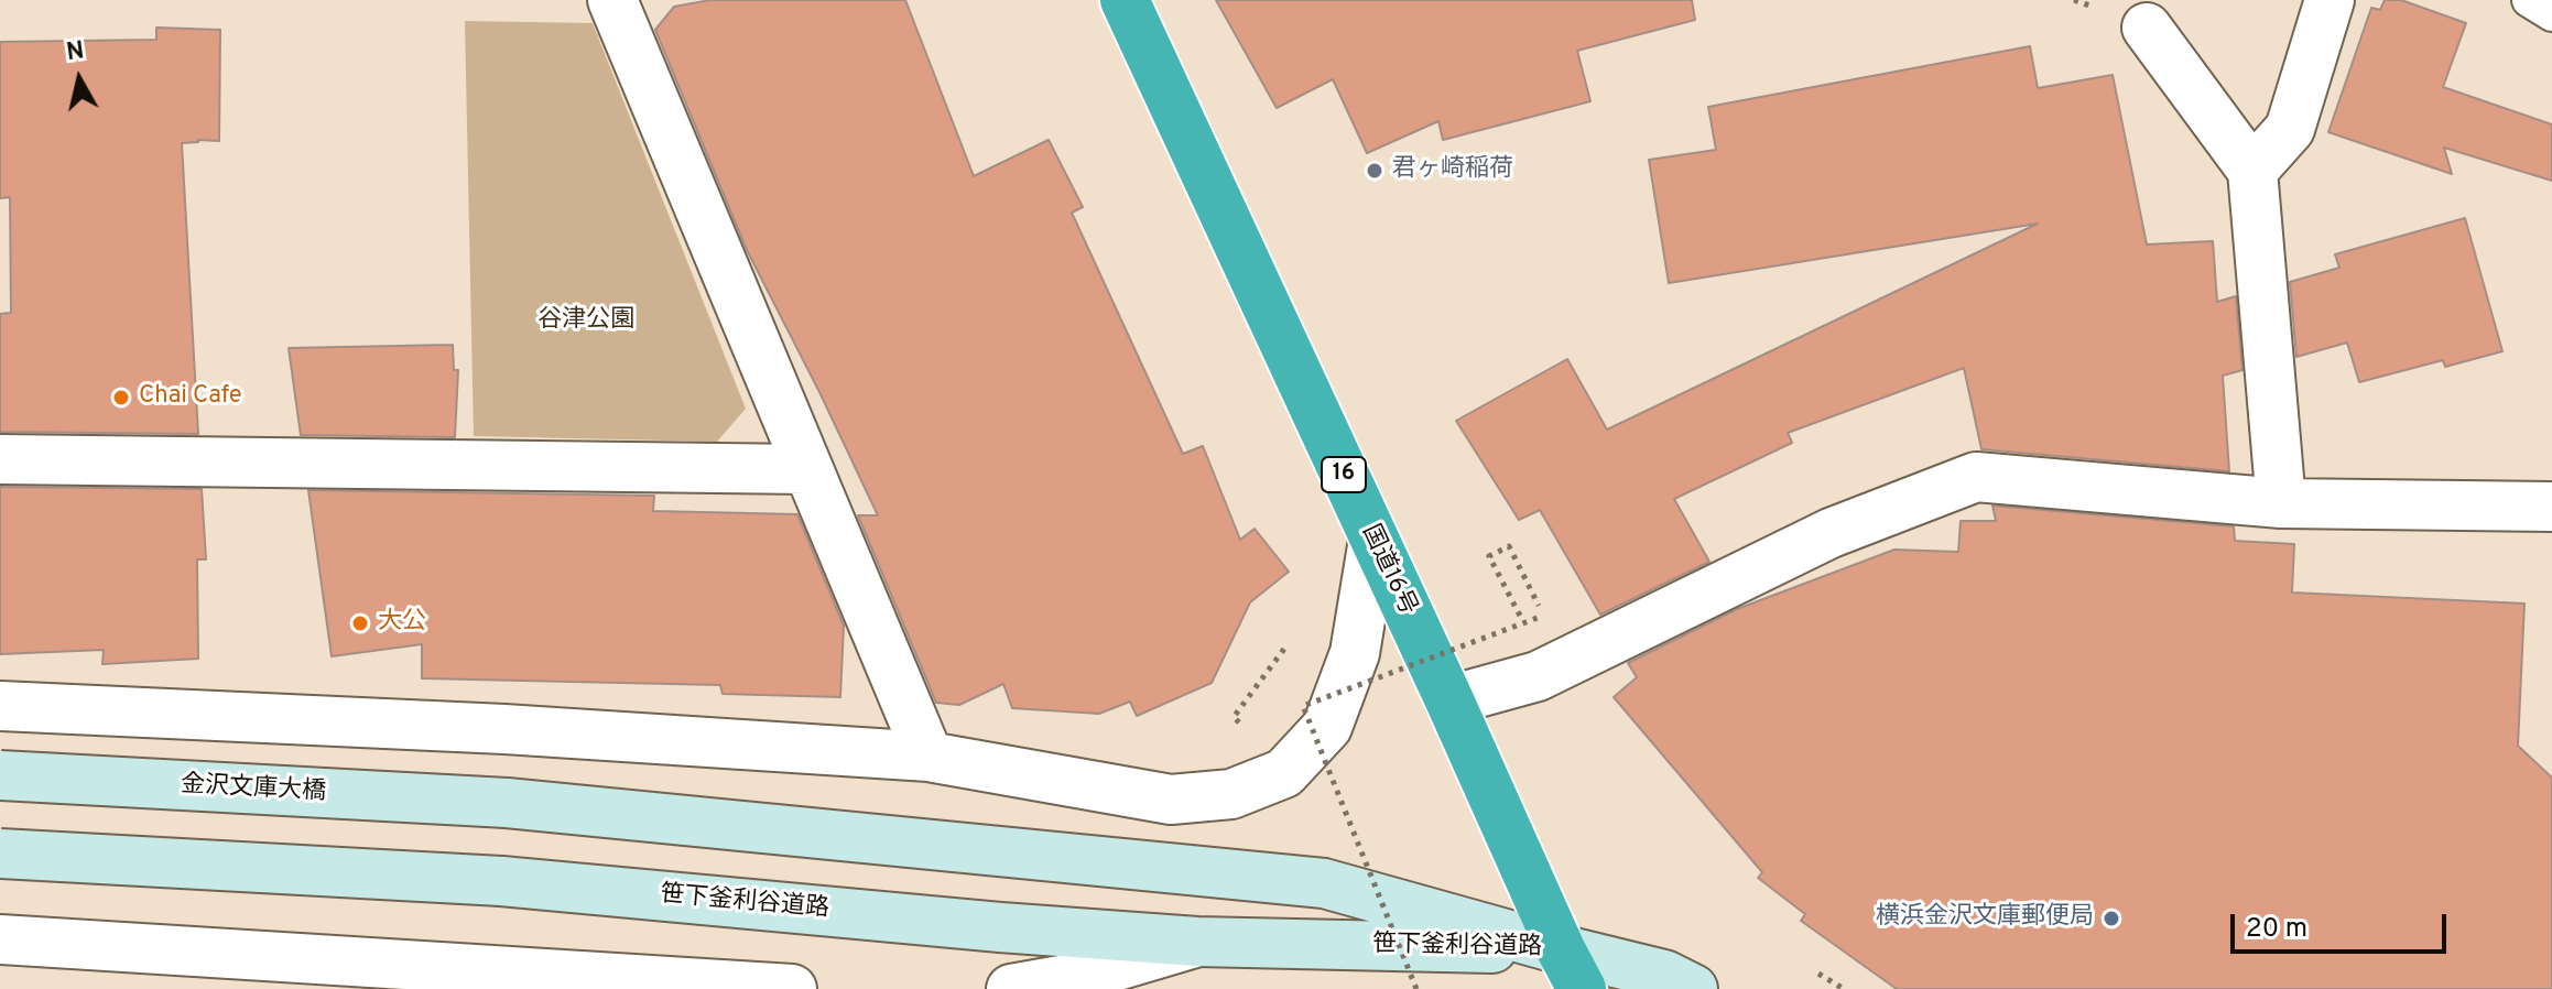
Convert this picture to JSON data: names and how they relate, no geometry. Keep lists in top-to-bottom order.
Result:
{
  "streets": {
    "highway": ["16", "国道16号"],
    "street": ["金沢文庫大橋", "笹下釜利谷道路"]
  },
  "crossings": [
    ["国道16号", "笹下釜利谷道路"],
    ["金沢文庫大橋", "笹下釜利谷道路"]
  ],
  "parks": ["谷津公園"],
  "places": [
    "君ヶ崎稲荷",
    "Chai Cafe",
    "大公",
    "横浜金沢文庫郵便局"
  ],
  "scale_bar": "20 m",
  "north": "top"
}
